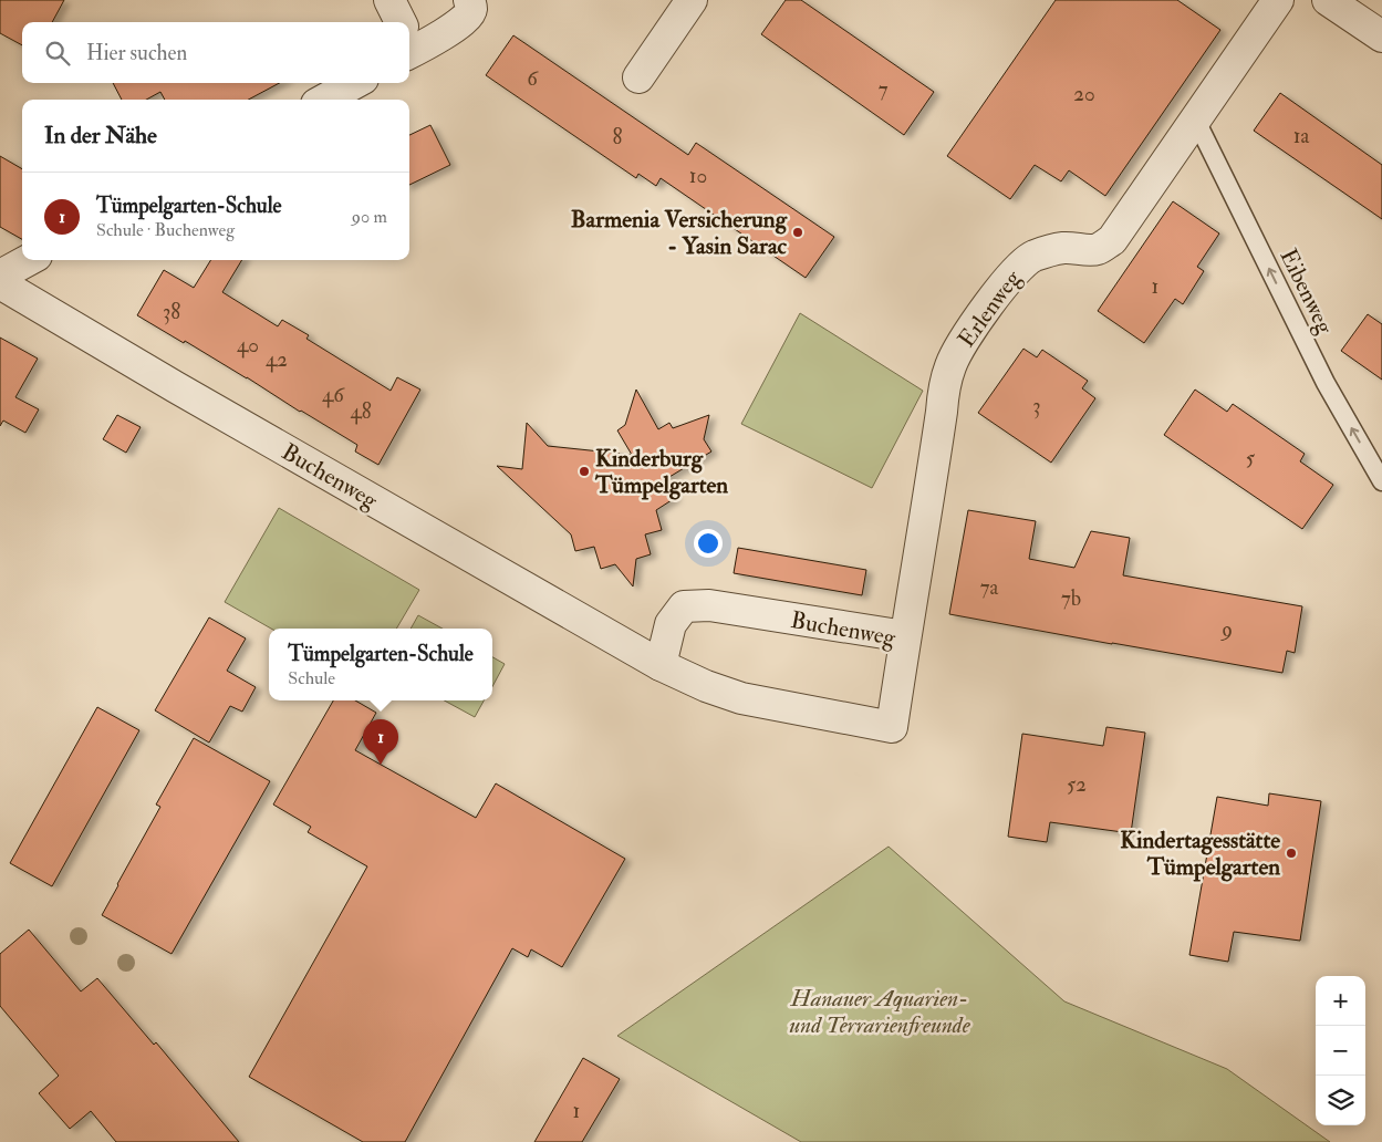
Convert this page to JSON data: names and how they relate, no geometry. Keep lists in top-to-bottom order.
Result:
{
  "streets": {
    "street": ["Erlenweg", "Buchenweg"],
    "lane": ["Eibenweg"]
  },
  "crossings": [
    ["Eibenweg", "Erlenweg"],
    ["Erlenweg", "Buchenweg"]
  ],
  "one_way": ["Eibenweg"],
  "parks": ["Hanauer Aquarien- und Terrarienfreunde"],
  "places": ["Barmenia Versicherung - Yasin Sarac", "Kinderburg Tümpelgarten", "Kindertagesstätte Tümpelgarten"],
  "house_numbers": [
    "6",
    "7",
    "20",
    "1a",
    "8",
    "10",
    "1",
    "38",
    "40",
    "42",
    "46",
    "3",
    "48",
    "5",
    "7a",
    "7b",
    "9",
    "52",
    "1"
  ],
  "page": {
    "search": "Hier suchen",
    "heading": "In der Nähe",
    "list": [
      {
        "mark": "1",
        "name": "Tümpelgarten-Schule",
        "note": "Schule · Buchenweg",
        "value": "90 m"
      }
    ],
    "popup": ["Tümpelgarten-Schule", "Schule"],
    "pins": "1",
    "map_buttons": ["+", "−"]
  }
}
